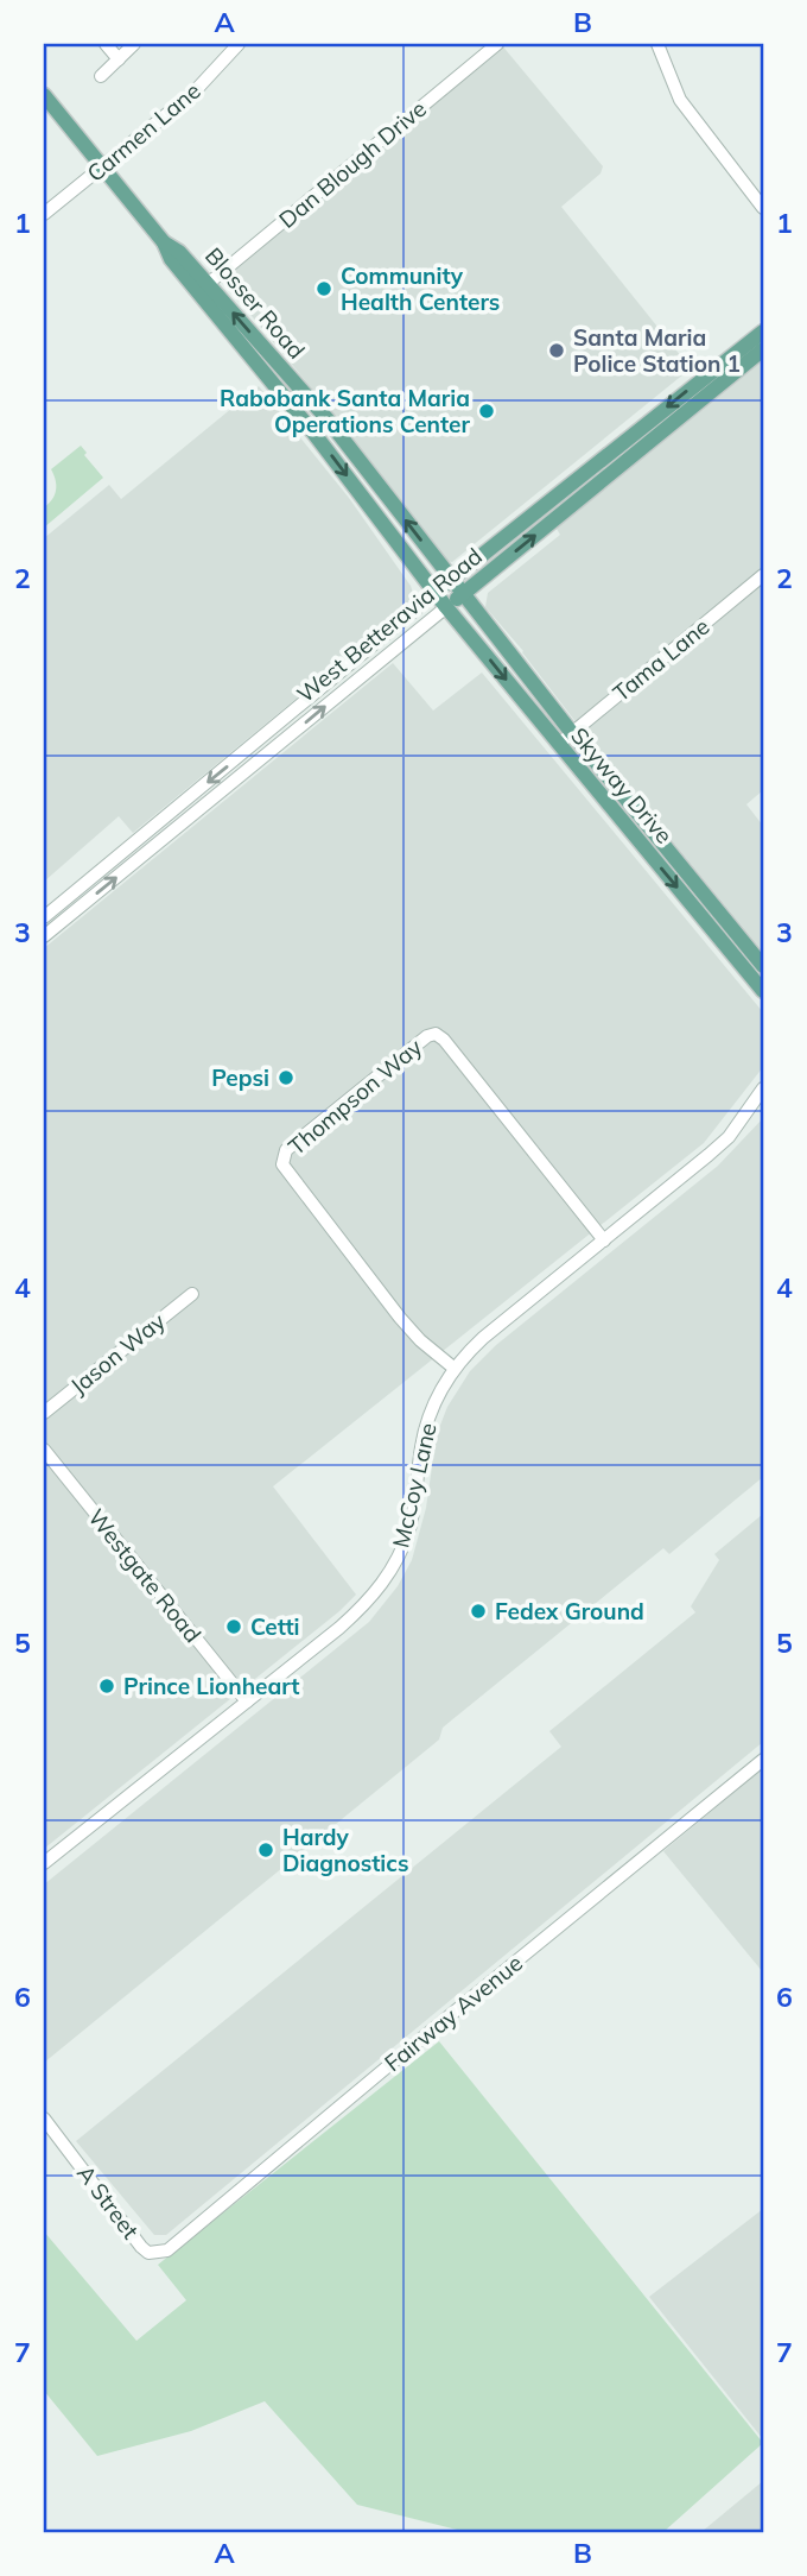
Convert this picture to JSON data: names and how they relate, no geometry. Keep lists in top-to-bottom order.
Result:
{
  "streets": {
    "main road": ["Blosser Road", "West Betteravia Road", "Skyway Drive"],
    "street": [
      "Carmen Lane",
      "Dan Blough Drive",
      "Tama Lane",
      "Thompson Way",
      "Jason Way",
      "McCoy Lane",
      "Westgate Road",
      "Fairway Avenue",
      "A Street"
    ]
  },
  "crossings": [
    ["Carmen Lane", "Blosser Road"],
    ["Dan Blough Drive", "Blosser Road"],
    ["Blosser Road", "West Betteravia Road"],
    ["Blosser Road", "Skyway Drive"],
    ["West Betteravia Road", "Skyway Drive"],
    ["Tama Lane", "Skyway Drive"],
    ["Thompson Way", "McCoy Lane"],
    ["McCoy Lane", "Westgate Road"],
    ["Fairway Avenue", "A Street"]
  ],
  "places": [
    "Community Health Centers",
    "Santa Maria Police Station 1",
    "Rabobank Santa Maria Operations Center",
    "Pepsi",
    "Fedex Ground",
    "Cetti",
    "Prince Lionheart",
    "Hardy Diagnostics"
  ],
  "grid": {
    "columns": ["A", "B"],
    "rows": [
      "1",
      "2",
      "3",
      "4",
      "5",
      "6",
      "7"
    ]
  }
}
